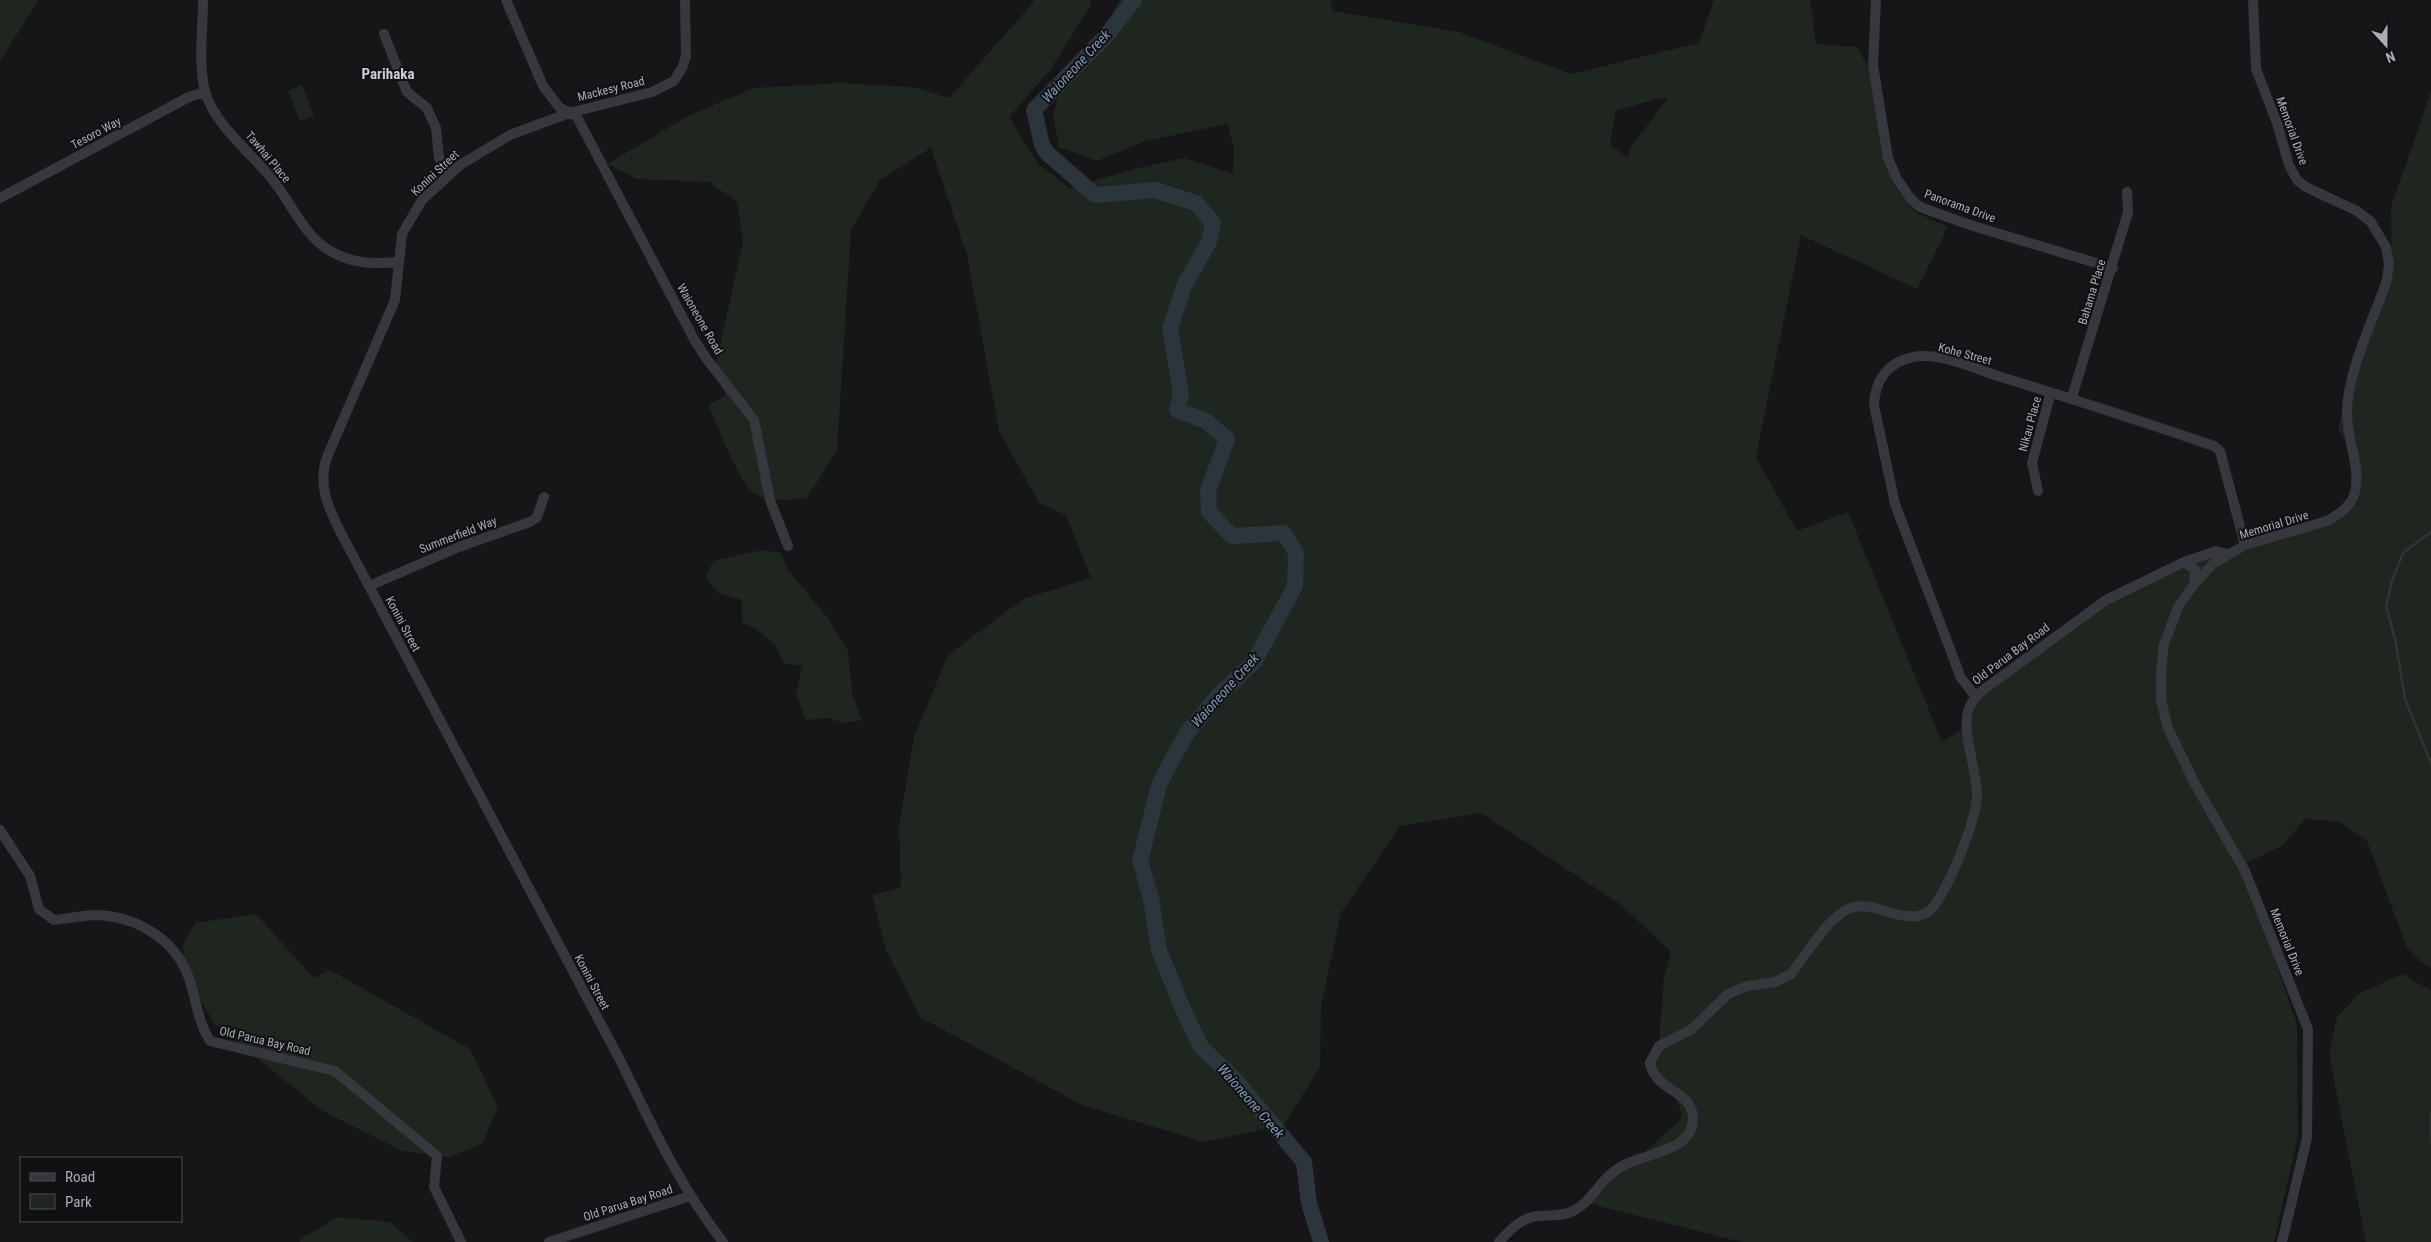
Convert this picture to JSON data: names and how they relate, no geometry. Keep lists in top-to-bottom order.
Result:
{
  "streets": {
    "street": [
      "Mackesy Road",
      "Memorial Drive",
      "Tesoro Way",
      "Tawhai Place",
      "Konini Street",
      "Panorama Drive",
      "Bahama Place",
      "Waioneone Road",
      "Kohe Street",
      "Nikau Place",
      "Summerfield Way",
      "Old Parua Bay Road"
    ]
  },
  "crossings": [
    ["Mackesy Road", "Konini Street"],
    ["Mackesy Road", "Waioneone Road"],
    ["Memorial Drive", "Kohe Street"],
    ["Memorial Drive", "Old Parua Bay Road"],
    ["Tesoro Way", "Tawhai Place"],
    ["Tawhai Place", "Konini Street"],
    ["Konini Street", "Waioneone Road"],
    ["Konini Street", "Summerfield Way"],
    ["Konini Street", "Old Parua Bay Road"],
    ["Panorama Drive", "Bahama Place"],
    ["Bahama Place", "Kohe Street"],
    ["Kohe Street", "Nikau Place"],
    ["Kohe Street", "Old Parua Bay Road"]
  ],
  "districts": ["Parihaka"],
  "water": ["Waioneone Creek"],
  "legend": ["Road", "Park"],
  "north": "bottom"
}
